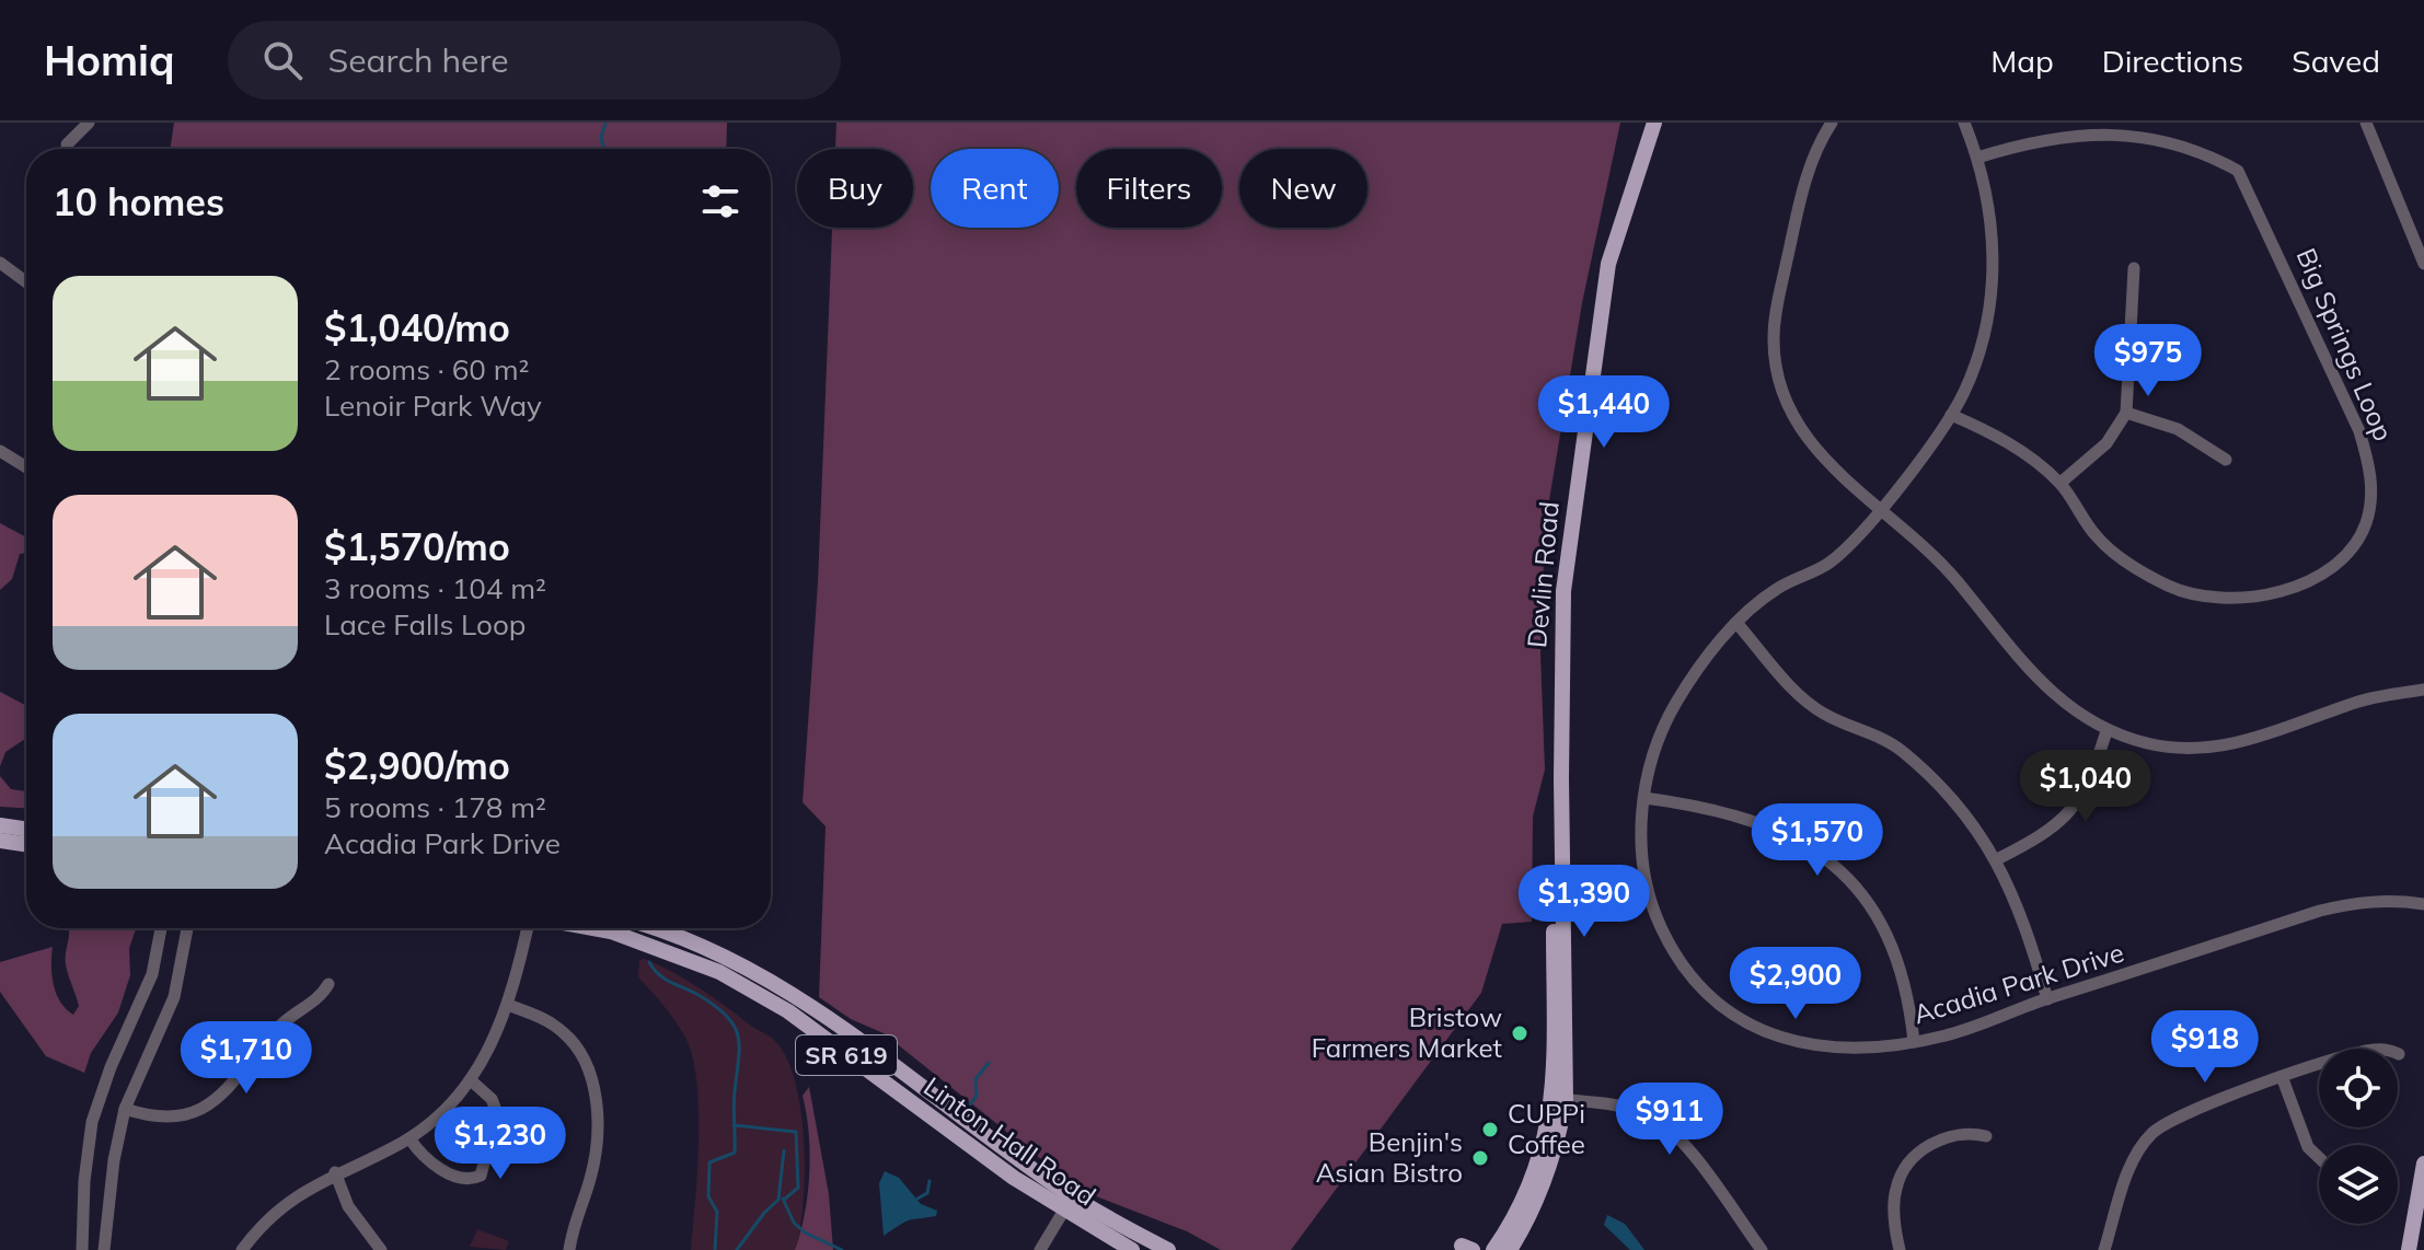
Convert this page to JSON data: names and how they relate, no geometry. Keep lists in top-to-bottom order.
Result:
{
  "streets": {
    "main road": ["Devlin Road", "SR 619", "Linton Hall Road"],
    "street": ["Big Springs Loop", "Acadia Park Drive"]
  },
  "crossings": [
    ["Big Springs Loop", "Acadia Park Drive"]
  ],
  "places": ["Bristow Farmers Market", "CUPPi Coffee", "Benjin's Asian Bistro"],
  "page": {
    "header": "Homiq",
    "search": "Search here",
    "nav": ["Map", "Directions", "Saved"],
    "chip": [
      "Buy",
      "Rent",
      "Filters",
      "New"
    ],
    "heading": "10 homes",
    "list": [
      {
        "name": "$1,040/mo",
        "note": "2 rooms · 60 m² · Lenoir Park Way"
      },
      {
        "name": "$1,570/mo",
        "note": "3 rooms · 104 m² · Lace Falls Loop"
      },
      {
        "name": "$2,900/mo",
        "note": "5 rooms · 178 m² · Acadia Park Drive"
      }
    ],
    "price": [
      "$975",
      "$1,440",
      "$1,040",
      "$1,570",
      "$1,390",
      "$2,900",
      "$918",
      "$1,710",
      "$911",
      "$1,230"
    ]
  }
}
